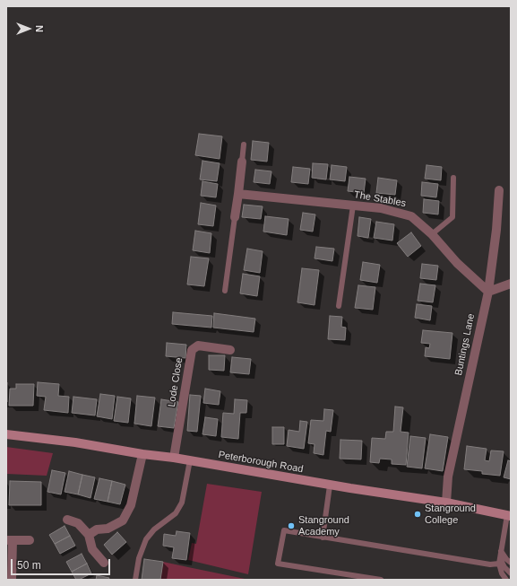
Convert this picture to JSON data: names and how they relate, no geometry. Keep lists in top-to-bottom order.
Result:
{
  "streets": {
    "main road": ["Peterborough Road"],
    "street": ["The Stables", "Buntings Lane", "Lode Close"]
  },
  "crossings": [
    ["The Stables", "Buntings Lane"],
    ["Buntings Lane", "Peterborough Road"],
    ["Lode Close", "Peterborough Road"]
  ],
  "places": ["Stanground College", "Stanground Academy"],
  "scale_bar": "50 m",
  "north": "right"
}
